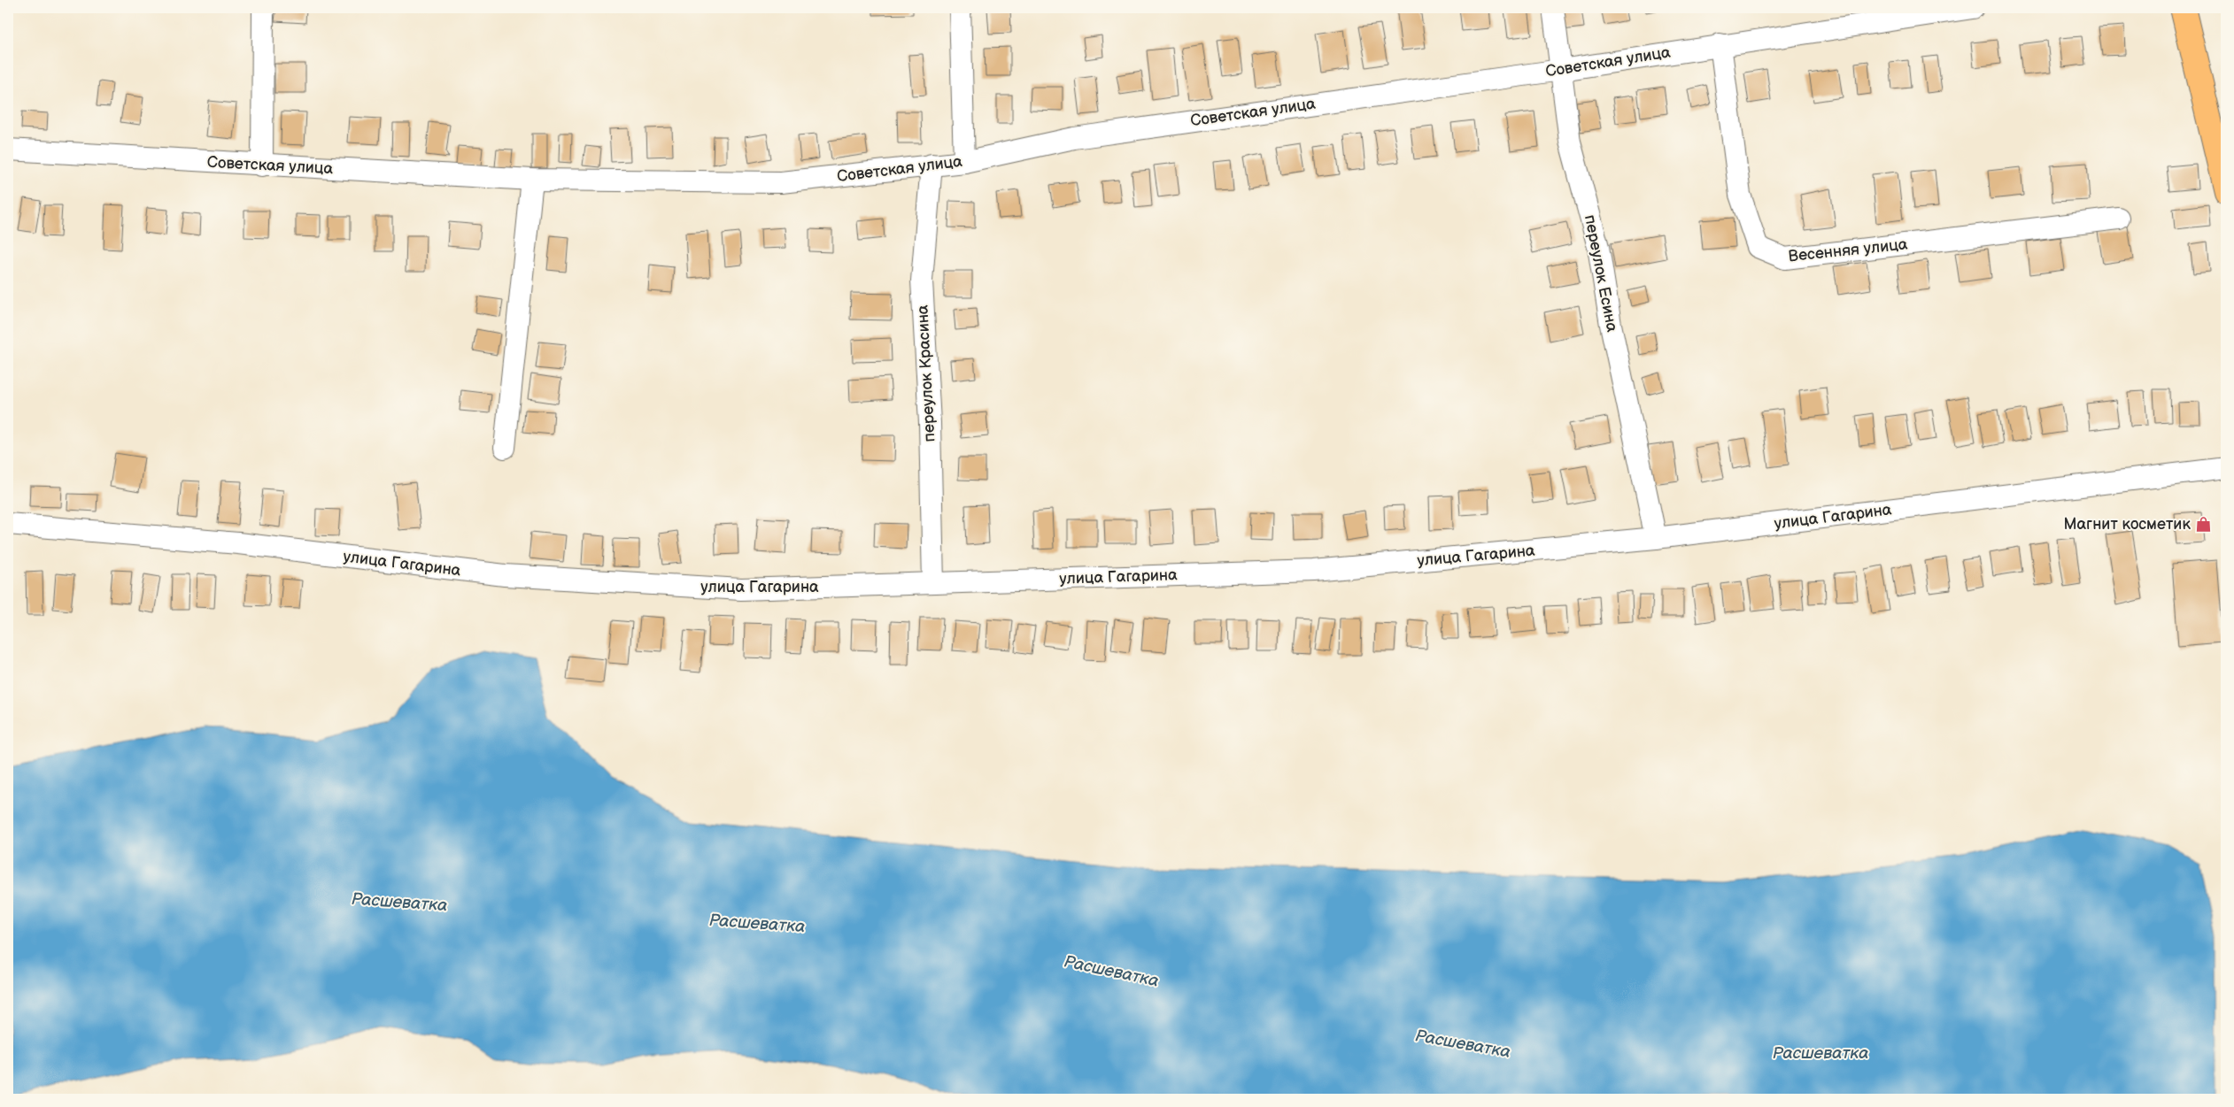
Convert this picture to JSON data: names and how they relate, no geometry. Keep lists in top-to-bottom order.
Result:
{
  "streets": {
    "street": [
      "Советская улица",
      "Весенняя улица",
      "переулок Есина",
      "переулок Красина",
      "улица Гагарина"
    ]
  },
  "crossings": [
    ["Советская улица", "Весенняя улица"],
    ["Советская улица", "переулок Есина"],
    ["Советская улица", "переулок Красина"],
    ["переулок Есина", "улица Гагарина"],
    ["переулок Красина", "улица Гагарина"]
  ],
  "water": ["Расшеватка"],
  "places": {
    "shop": ["Магнит косметик"]
  }
}
